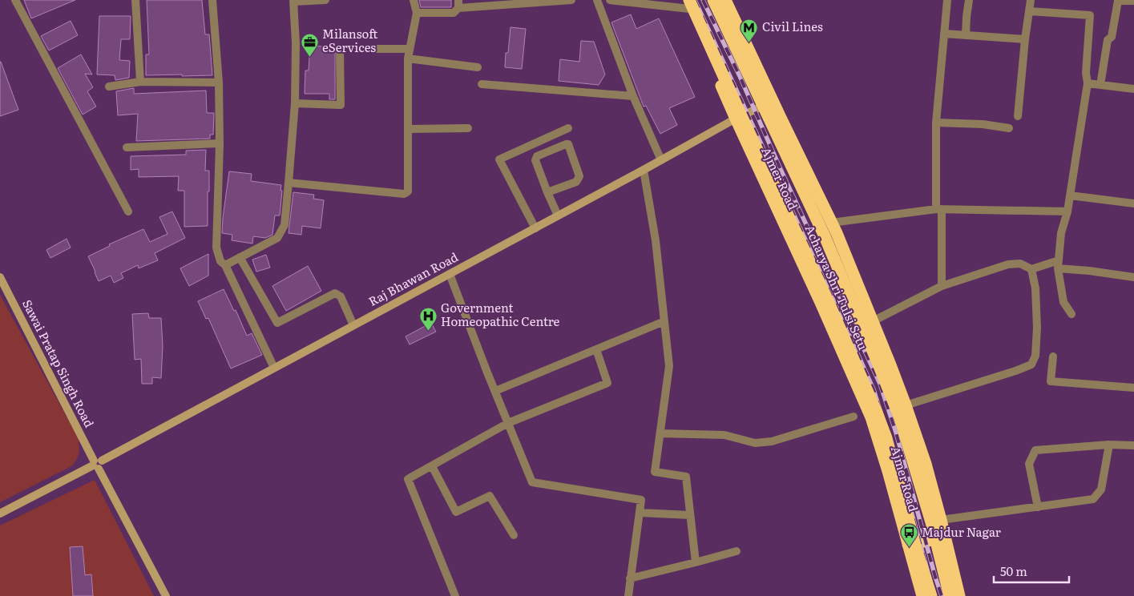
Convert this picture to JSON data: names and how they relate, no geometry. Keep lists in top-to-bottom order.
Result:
{
  "streets": {
    "highway": ["Ajmer Road", "Acharya Shri Tulsi Setu"],
    "street": ["Raj Bhawan Road", "Sawai Pratap Singh Road"]
  },
  "crossings": [
    ["Ajmer Road", "Raj Bhawan Road"],
    ["Ajmer Road", "Acharya Shri Tulsi Setu"],
    ["Raj Bhawan Road", "Sawai Pratap Singh Road"]
  ],
  "places": {
    "metro station": ["Civil Lines"],
    "office": ["Milansoft eServices"],
    "hospital": ["Government Homeopathic Centre"],
    "bus stop": ["Majdur Nagar"]
  },
  "scale_bar": "50 m"
}
